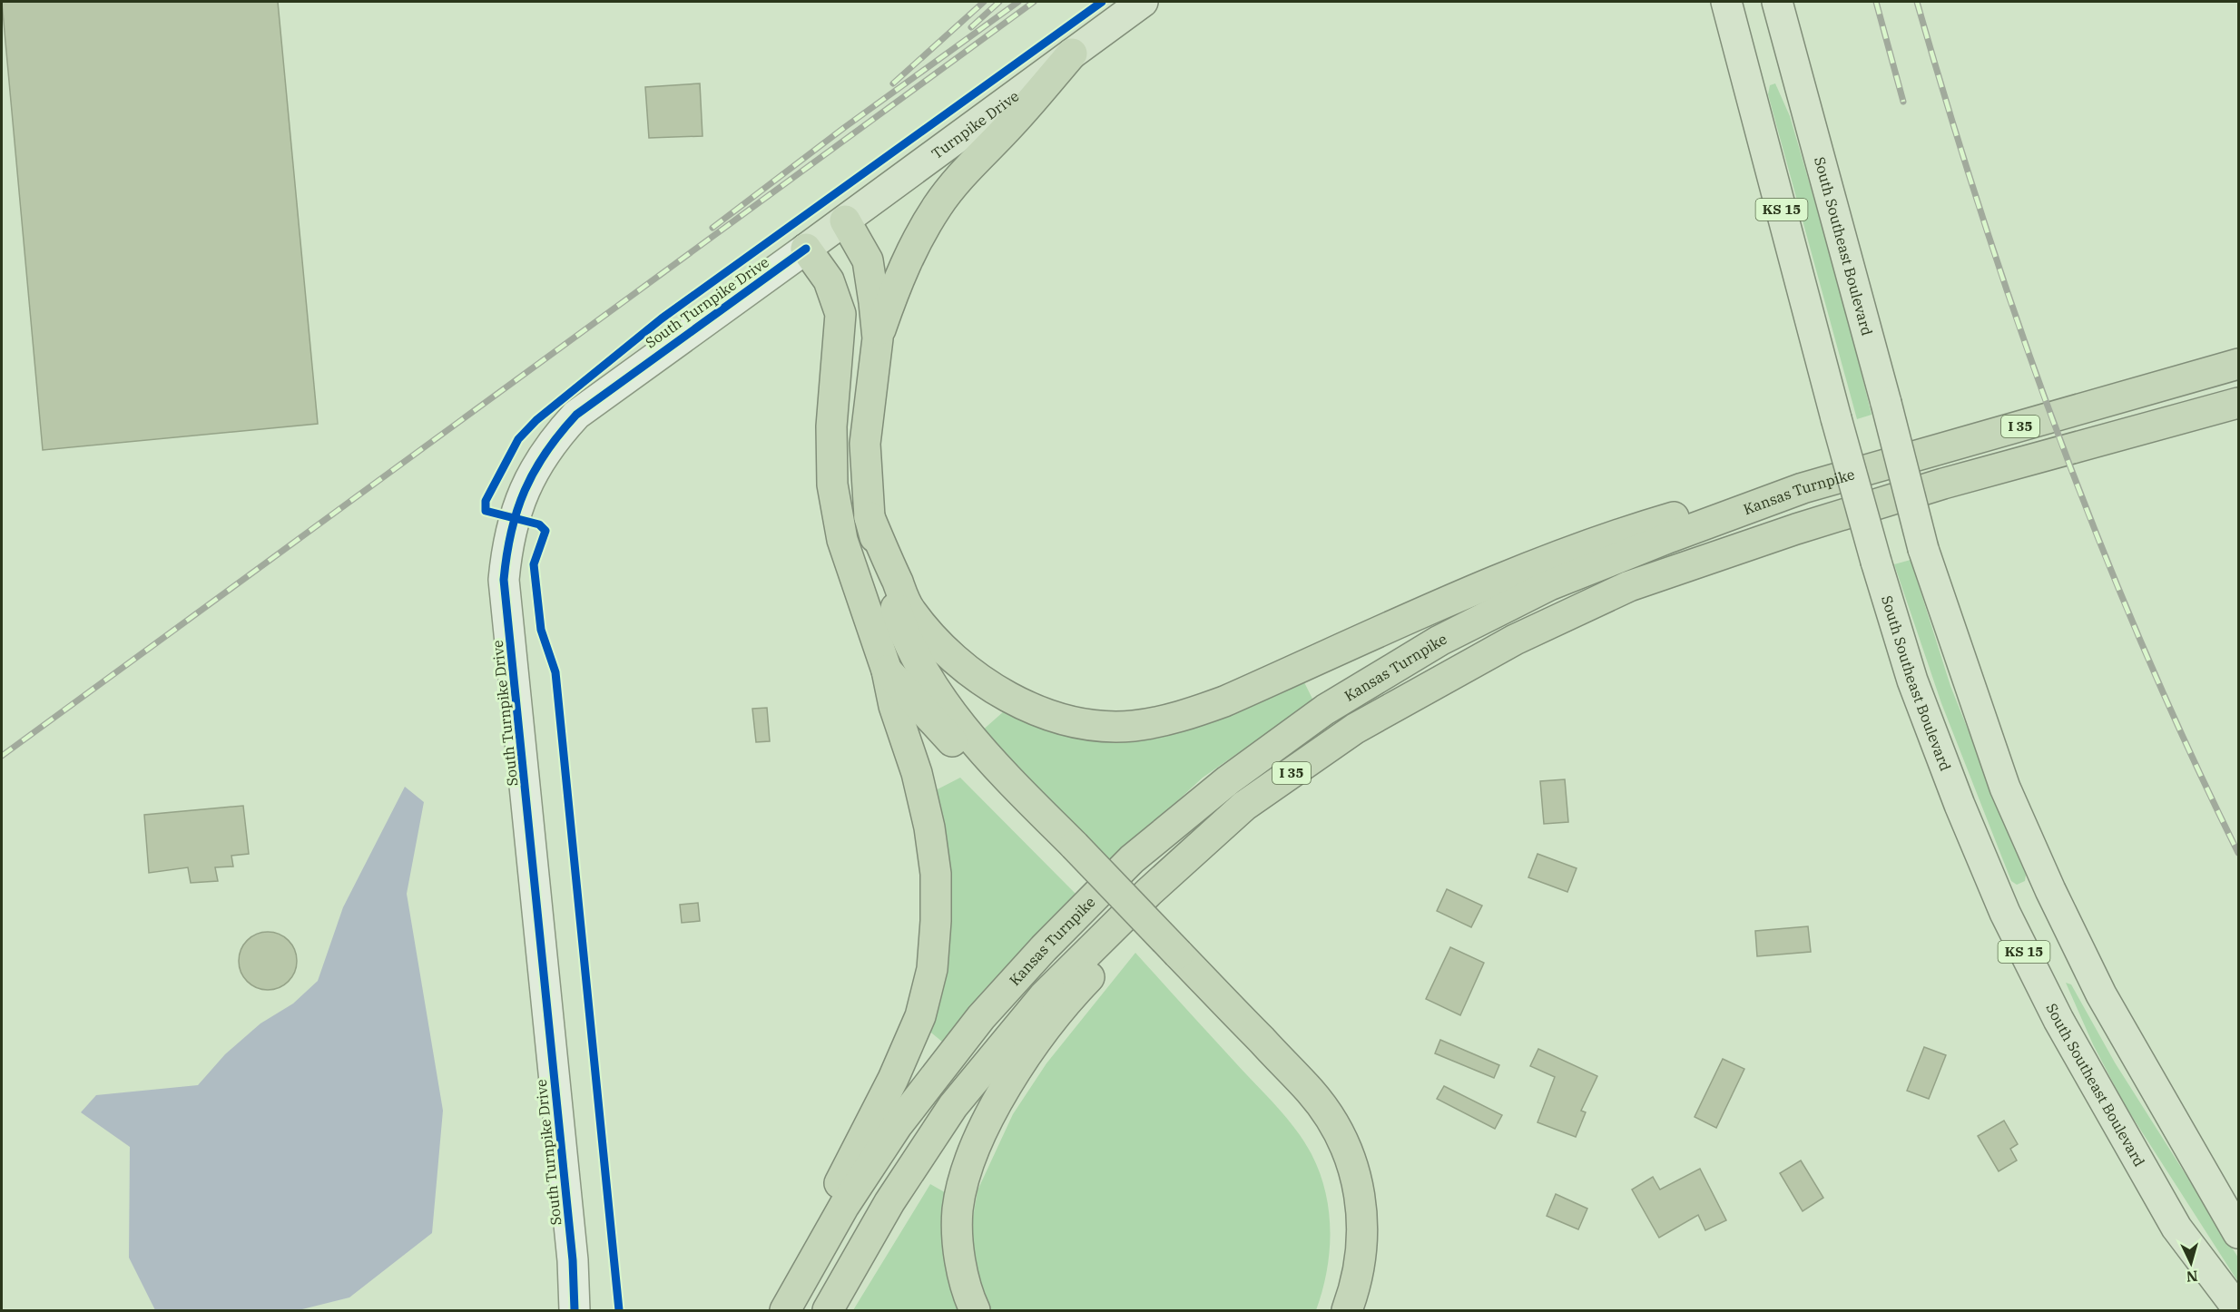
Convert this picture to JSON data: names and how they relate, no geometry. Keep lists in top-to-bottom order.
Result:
{
  "streets": {
    "highway": ["I 35", "Kansas Turnpike"],
    "main road": ["Turnpike Drive", "KS 15", "South Southeast Boulevard"],
    "street": ["South Turnpike Drive"]
  },
  "crossings": [
    ["Turnpike Drive", "South Turnpike Drive"]
  ],
  "north": "bottom"
}
